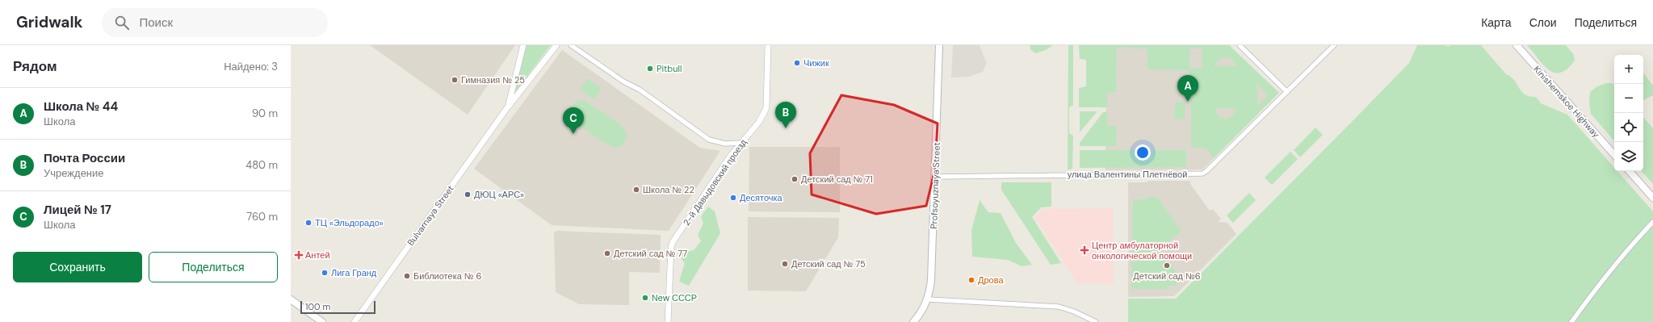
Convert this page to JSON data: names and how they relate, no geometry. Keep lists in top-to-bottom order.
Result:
{
  "streets": {
    "main road": ["Kinishemskoe Highway", "Profsoyuznaya Street"],
    "street": ["улица Валентины Плетнёвой", "2-й Давыдовский проезд", "Bulvarnaya Street"]
  },
  "crossings": [
    ["улица Валентины Плетнёвой", "Profsoyuznaya Street"]
  ],
  "places": {
    "other": [
      "Чижик",
      "Pitbull",
      "Гимназия № 25",
      "Детский сад № 71",
      "Школа № 22",
      "ДЮЦ «АРС»",
      "Десяточка",
      "ТЦ «Эльдорадо»",
      "Детский сад № 77",
      "Детский сад № 75",
      "Детский сад №6",
      "Лига Гранд",
      "Библиотека № 6",
      "Дрова",
      "New СССР"
    ],
    "health": ["Центр амбулаторной онкологической помощи", "Антей"]
  },
  "scale_bar": "100 m",
  "page": {
    "header": "Gridwalk",
    "search": "Поиск",
    "nav": ["Карта", "Слои", "Поделиться"],
    "heading": ["Рядом", "Найдено: 3"],
    "map_buttons": ["+", "−"],
    "pins": ["A", "B", "C"],
    "list": [
      {
        "mark": "A",
        "name": "Школа № 44",
        "note": "Школа",
        "value": "90 m"
      },
      {
        "mark": "B",
        "name": "Почта России",
        "note": "Учреждение",
        "value": "480 m"
      },
      {
        "mark": "C",
        "name": "Лицей № 17",
        "note": "Школа",
        "value": "760 m"
      }
    ],
    "buttons": ["Сохранить", "Поделиться"],
    "scale": "100 m"
  }
}
